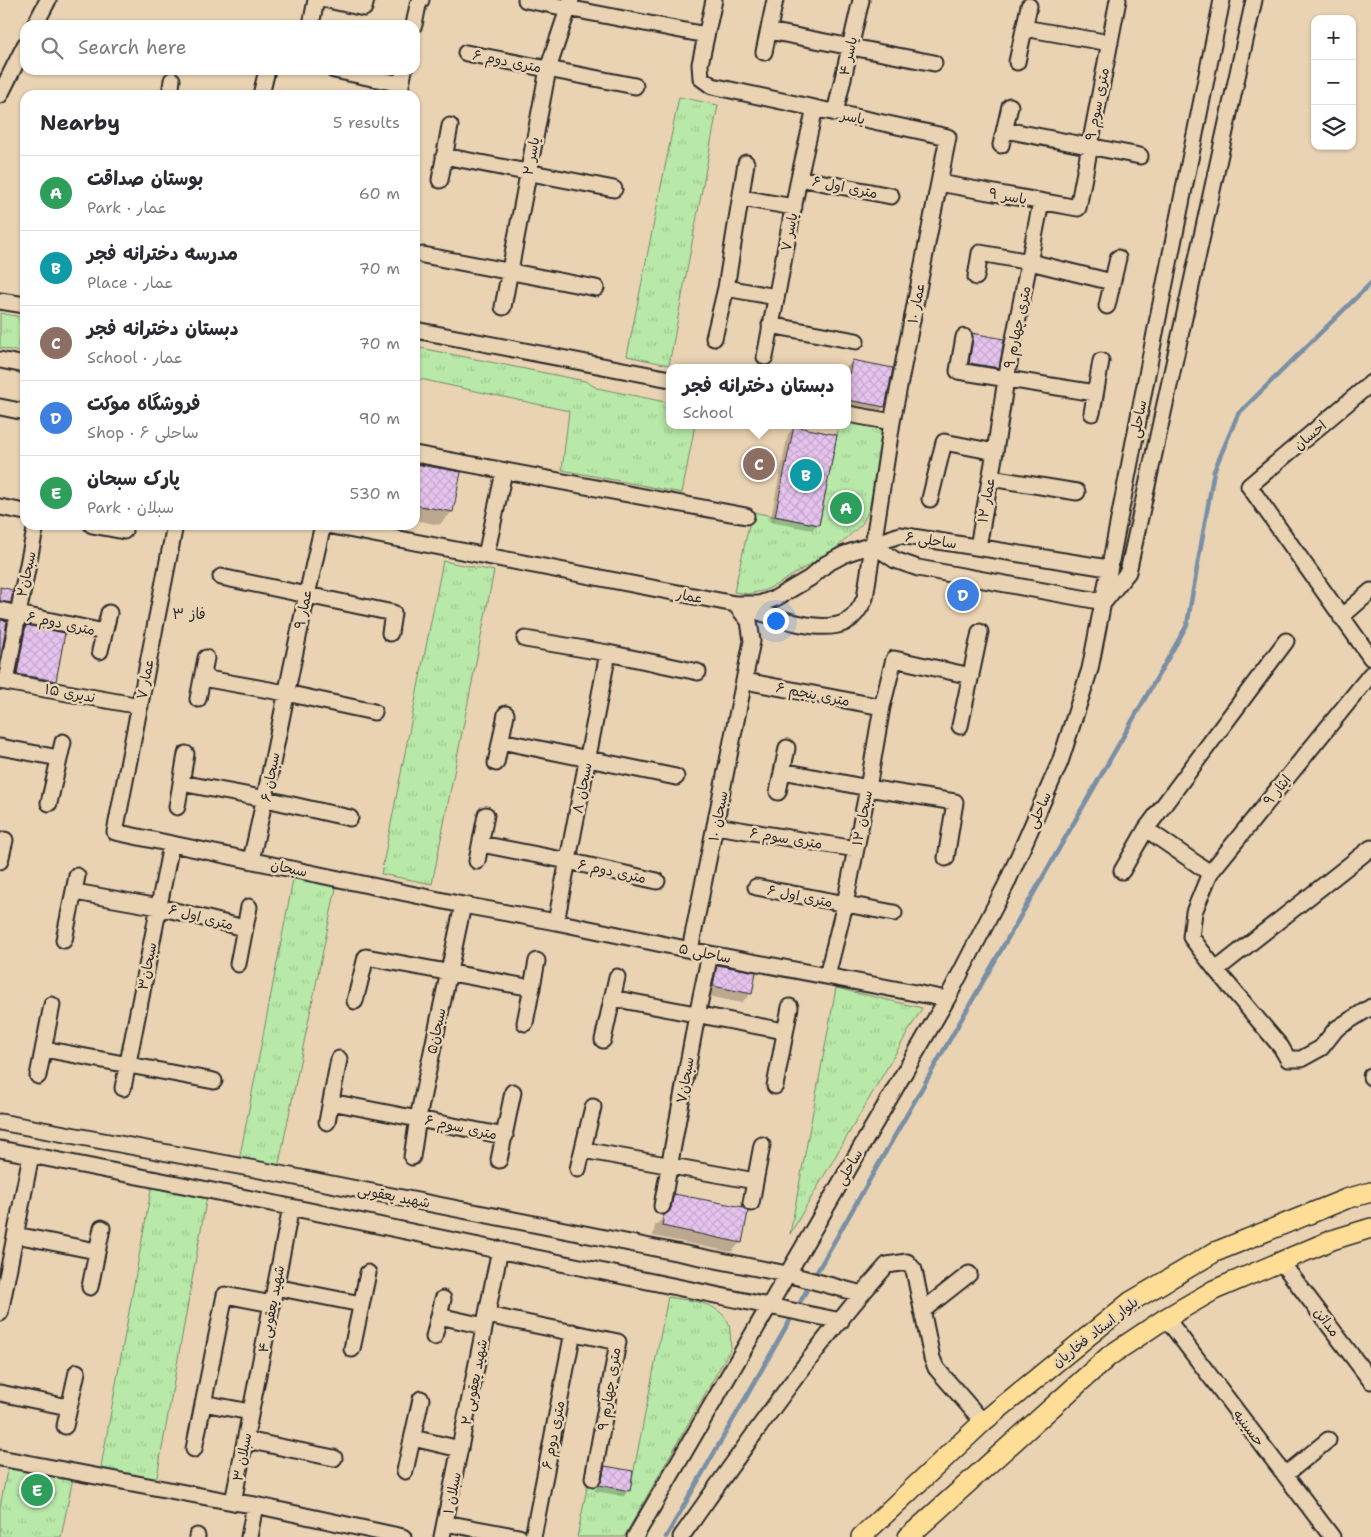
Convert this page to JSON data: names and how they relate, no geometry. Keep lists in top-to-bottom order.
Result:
{
  "streets": {
    "main road": ["بلوار استاد فخاریان"],
    "street": [
      "یاسر ۴",
      "۶ متری دوم",
      "۹ متری سوم",
      "یاسر",
      "یاسر ۲",
      "۶ متری اول",
      "یاسر ۹",
      "یاسر ۷",
      "عمار ۱۰",
      "۹ متری چهارم",
      "ساحلی",
      "احسان",
      "عمار ۱۲",
      "ساحلی ۶",
      "سبحان۲",
      "عمار",
      "عمار ۹",
      "عمار ۷",
      "ندیری ۱۵",
      "۶ متری پنجم",
      "سبحان ۶",
      "سبحان ۸",
      "ایثار ۹",
      "سبحان ۱۰",
      "سبحان ۱۲",
      "۶ متری سوم",
      "سبحان",
      "ساحلی ۵",
      "سبحان۳",
      "سبحان۵",
      "سبحان۷",
      "شهید یعقوبی",
      "شهید یعقوبی ۴",
      "مدائن",
      "شهید یعقوبی ۲",
      "حسینیه",
      "سبلان ۳",
      "سبلان ۱"
    ]
  },
  "crossings": [
    ["یاسر ۴", "یاسر"],
    ["۶ متری دوم", "یاسر ۲"],
    ["۶ متری دوم", "۹ متری چهارم"],
    ["۶ متری دوم", "سبحان۲"],
    ["۶ متری دوم", "سبحان ۸"],
    ["۹ متری سوم", "یاسر ۹"],
    ["یاسر", "یاسر ۹"],
    ["یاسر", "یاسر ۷"],
    ["یاسر", "عمار ۱۰"],
    ["۶ متری اول", "یاسر ۷"],
    ["۶ متری اول", "سبحان ۱۲"],
    ["۶ متری اول", "سبحان۳"],
    ["یاسر ۹", "عمار ۱۰"],
    ["یاسر ۹", "۹ متری چهارم"],
    ["۹ متری چهارم", "عمار ۱۲"],
    ["۹ متری چهارم", "شهید یعقوبی ۲"],
    ["ساحلی", "ساحلی ۶"],
    ["ساحلی", "ساحلی ۵"],
    ["ساحلی", "شهید یعقوبی"],
    ["عمار ۱۲", "ساحلی ۶"],
    ["ساحلی ۶", "عمار"],
    ["سبحان۲", "ندیری ۱۵"],
    ["عمار", "سبحان ۱۰"],
    ["عمار ۹", "سبحان ۶"],
    ["عمار ۷", "ندیری ۱۵"],
    ["عمار ۷", "سبحان"],
    ["۶ متری پنجم", "سبحان ۱۰"],
    ["۶ متری پنجم", "سبحان ۱۲"],
    ["سبحان ۶", "سبحان"],
    ["سبحان ۸", "ساحلی ۵"],
    ["سبحان ۱۰", "۶ متری سوم"],
    ["سبحان ۱۰", "ساحلی ۵"],
    ["سبحان ۱۲", "۶ متری سوم"],
    ["سبحان ۱۲", "ساحلی ۵"],
    ["۶ متری سوم", "سبحان۵"],
    ["سبحان", "ساحلی ۵"],
    ["سبحان", "سبحان۳"],
    ["سبحان", "سبحان۵"],
    ["ساحلی ۵", "سبحان۵"],
    ["ساحلی ۵", "سبحان۷"],
    ["شهید یعقوبی ۴", "سبلان ۳"],
    ["مدائن", "بلوار استاد فخاریان"],
    ["بلوار استاد فخاریان", "حسینیه"],
    ["شهید یعقوبی ۲", "سبلان ۱"]
  ],
  "districts": ["فاز ۳"],
  "page": {
    "map_buttons": ["+", "−"],
    "search": "Search here",
    "heading": ["Nearby", "5 results"],
    "list": [
      {
        "mark": "A",
        "name": "بوستان صداقت",
        "note": "Park · عمار",
        "value": "60 m"
      },
      {
        "mark": "B",
        "name": "مدرسه دخترانه فجر",
        "note": "Place · عمار",
        "value": "70 m"
      },
      {
        "mark": "C",
        "name": "دبستان دخترانه فجر",
        "note": "School · عمار",
        "value": "70 m"
      },
      {
        "mark": "D",
        "name": "فروشگاه موکت",
        "note": "Shop · ساحلی ۶",
        "value": "90 m"
      },
      {
        "mark": "E",
        "name": "پارک سبحان",
        "note": "Park · سبلان",
        "value": "530 m"
      }
    ],
    "popup": ["دبستان دخترانه فجر", "School"],
    "pins": [
      "C",
      "B",
      "A",
      "D",
      "E"
    ]
  }
}
